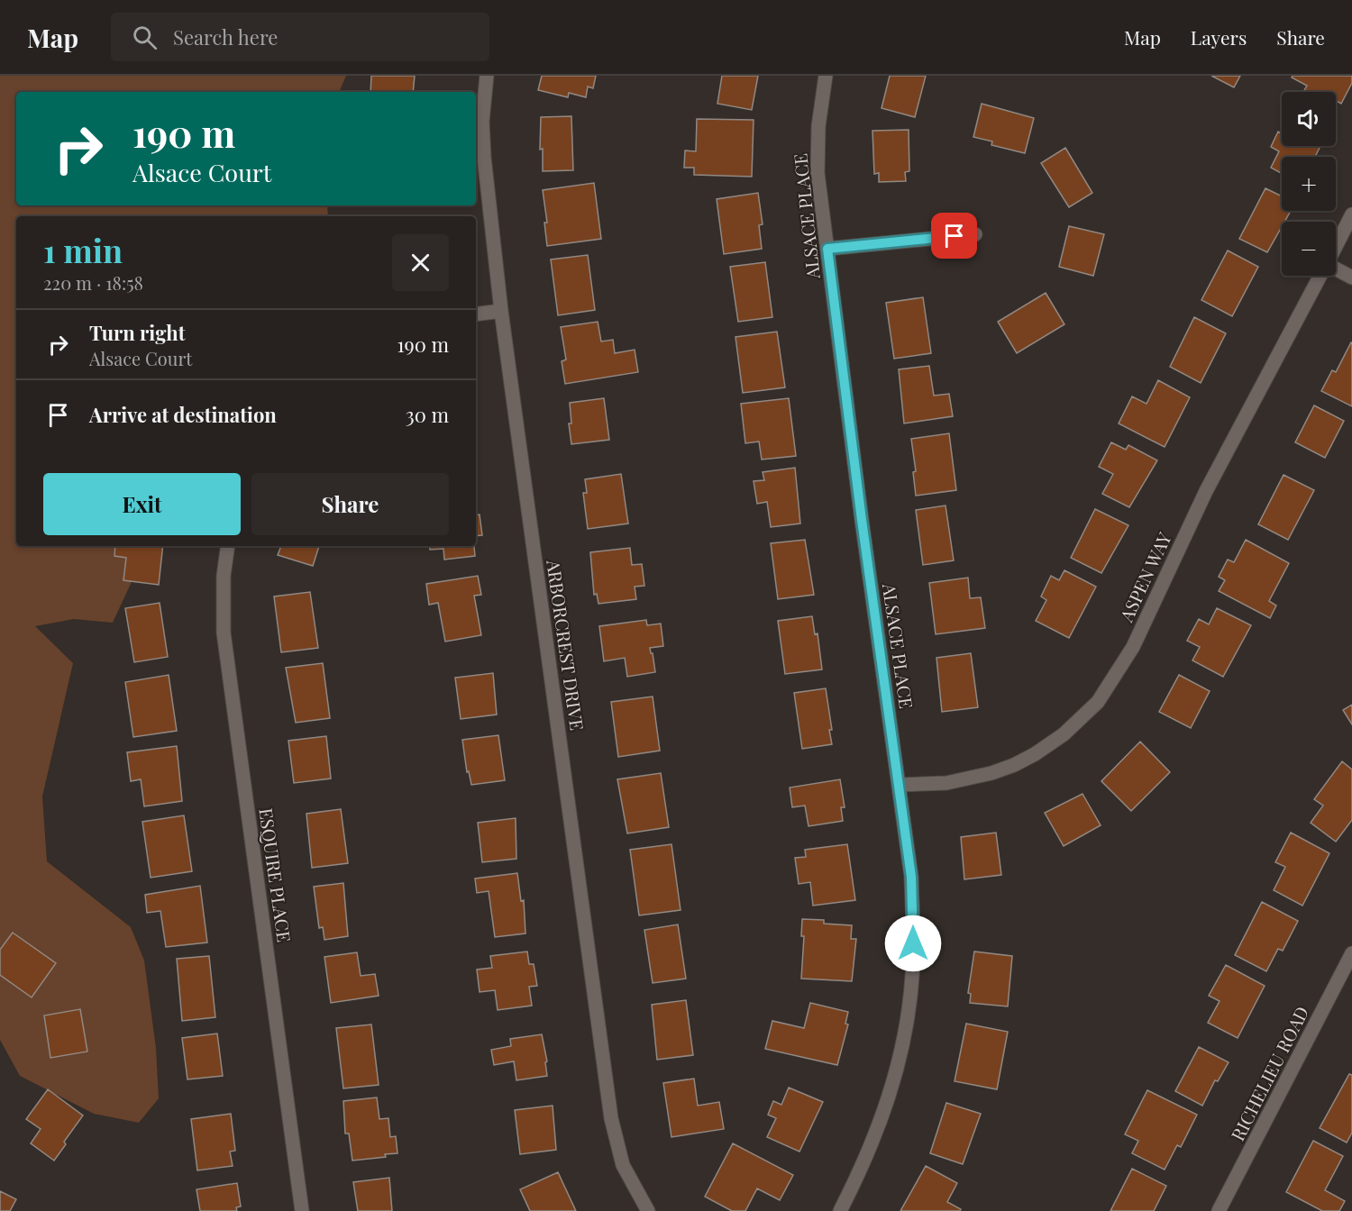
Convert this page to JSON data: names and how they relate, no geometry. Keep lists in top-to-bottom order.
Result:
{
  "streets": {
    "street": [
      "ALSACE PLACE",
      "ASPEN WAY",
      "ARBORCREST DRIVE",
      "ESQUIRE PLACE",
      "RICHELIEU ROAD"
    ]
  },
  "crossings": [
    ["ALSACE PLACE", "ASPEN WAY"]
  ],
  "page": {
    "header": "Map",
    "search": "Search here",
    "nav": ["Map", "Layers", "Share"],
    "map_buttons": ["+", "−"],
    "turn": ["190 m", "Alsace Court"],
    "heading": ["1 min", "220 m · 18:58"],
    "list": [
      {
        "name": "Turn right",
        "note": "Alsace Court",
        "value": "190 m"
      },
      {
        "name": "Arrive at destination",
        "value": "30 m"
      }
    ],
    "buttons": ["Exit", "Share"]
  }
}
